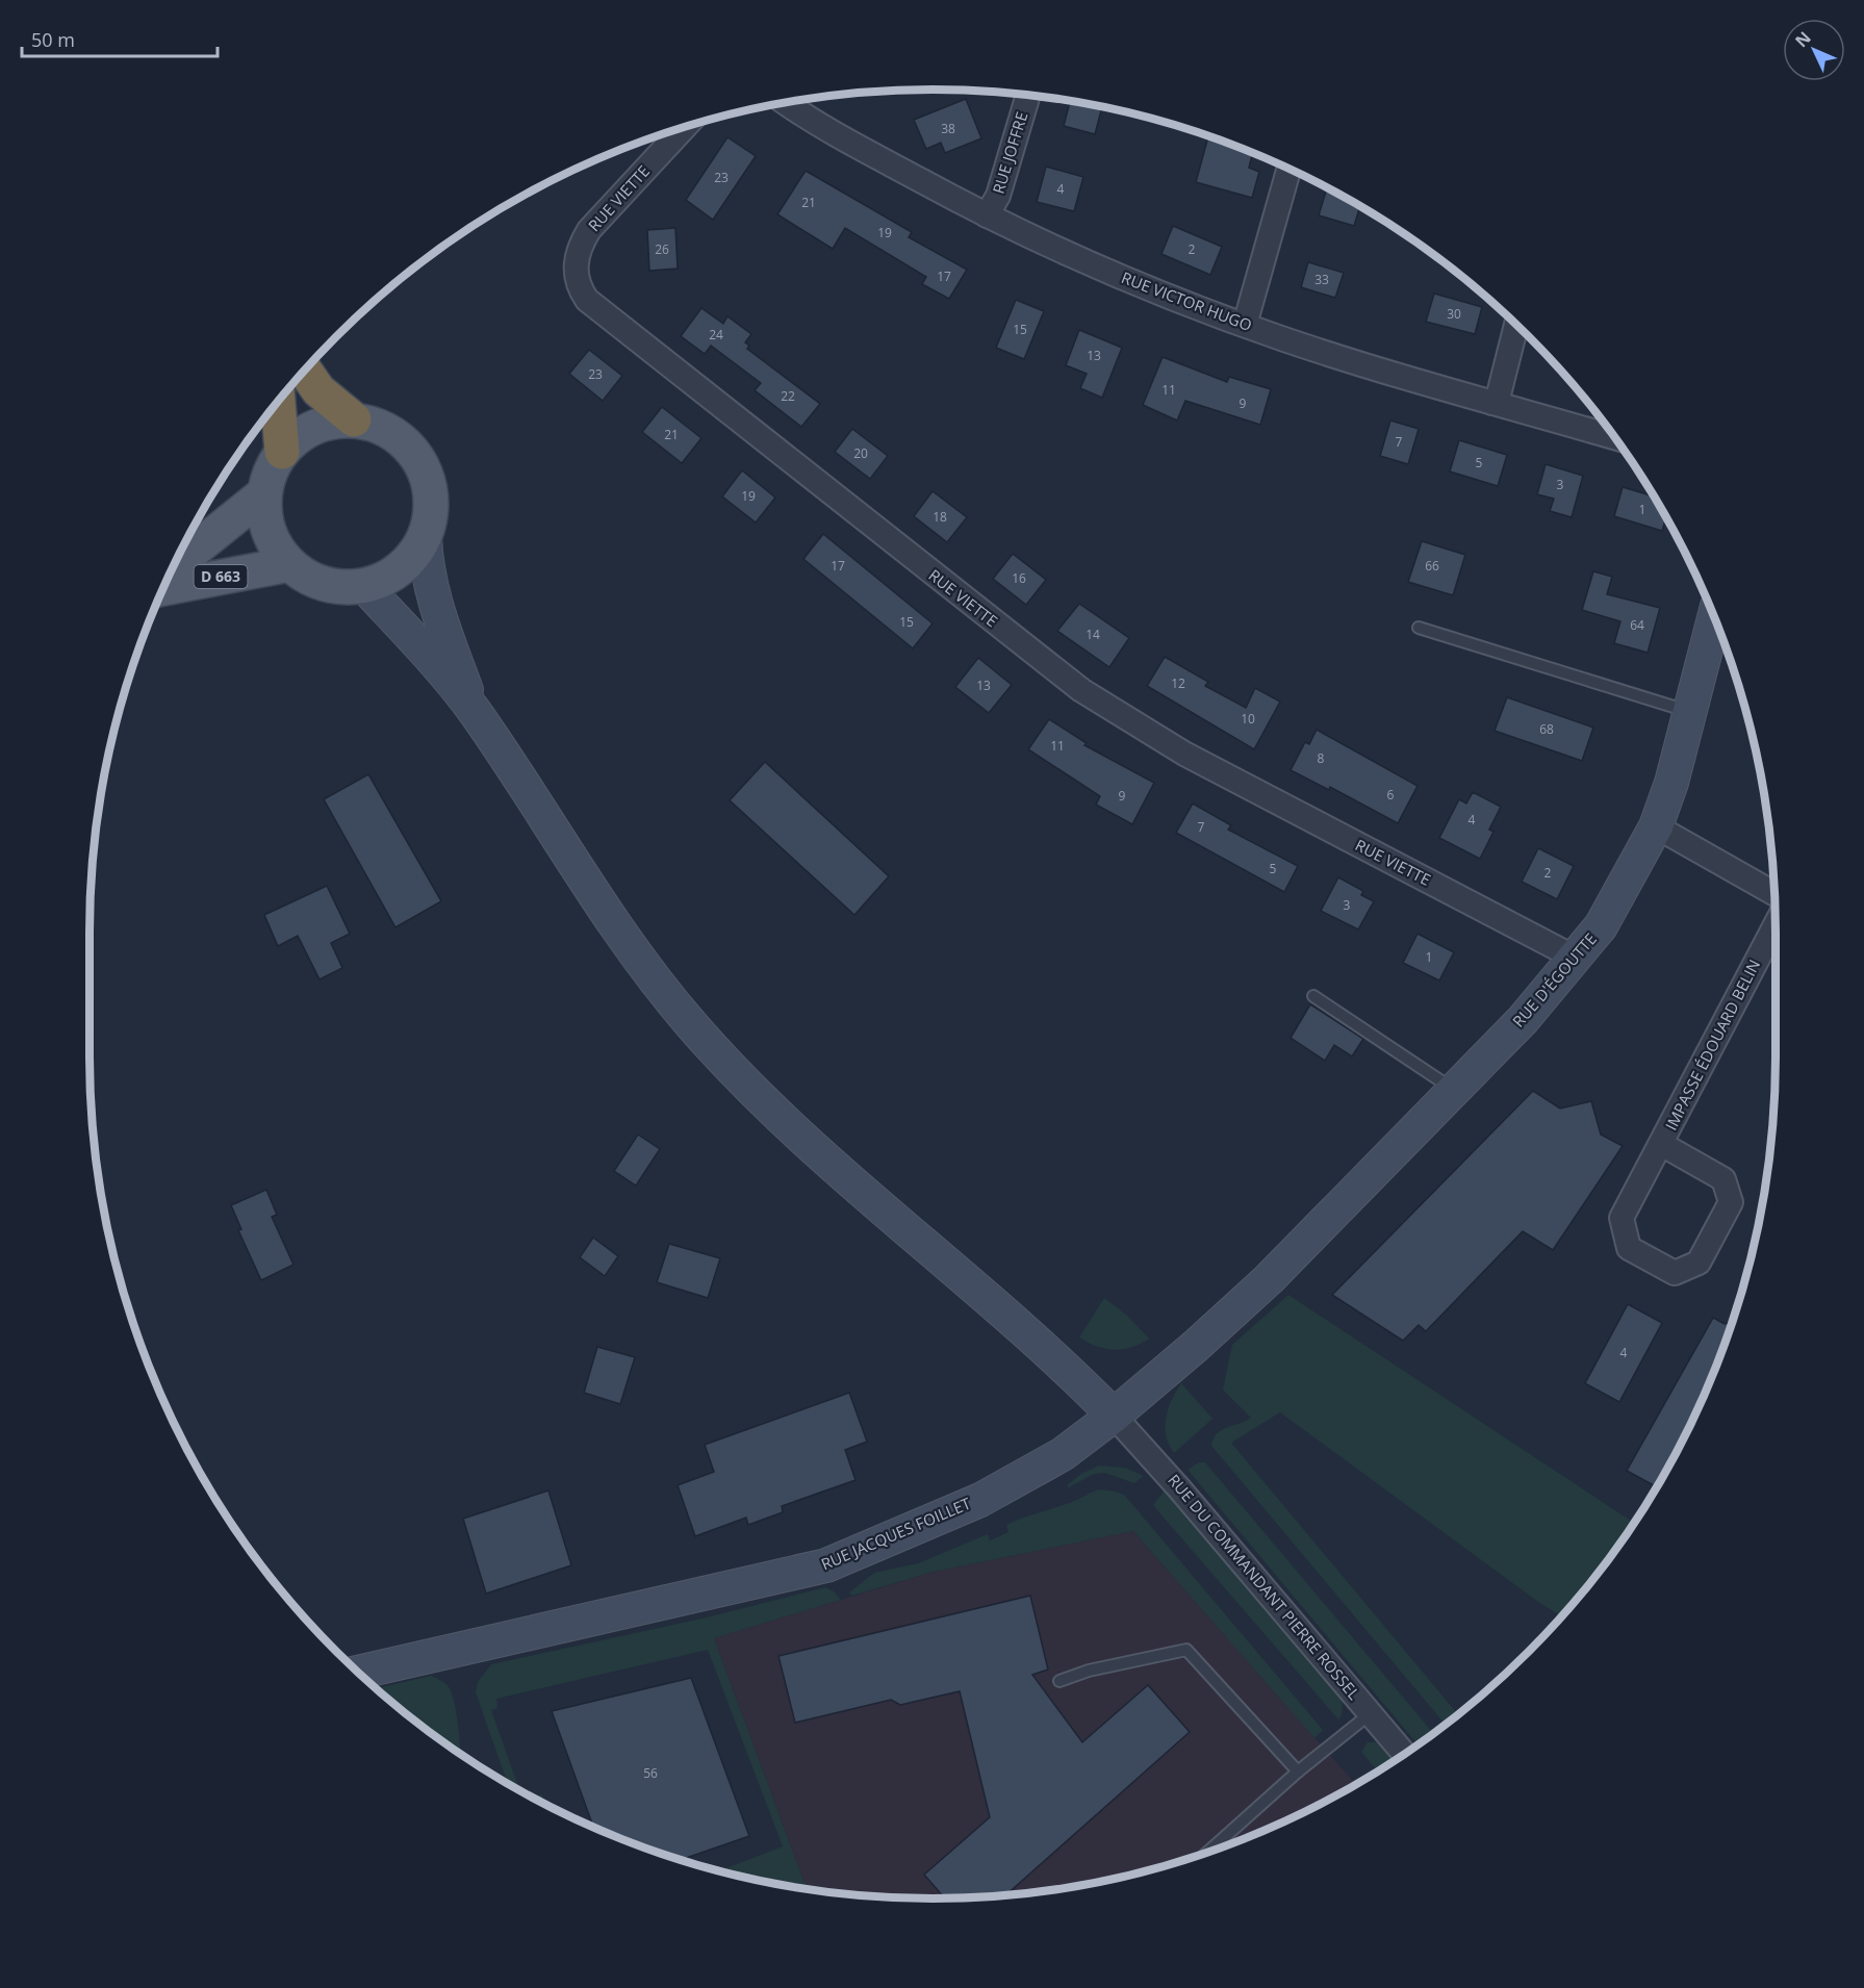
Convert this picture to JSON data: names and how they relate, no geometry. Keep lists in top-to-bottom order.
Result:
{
  "streets": {
    "main road": ["D 663", "RUE D'ÉGOUTTE", "RUE JACQUES FOILLET"],
    "street": [
      "RUE JOFFRE",
      "RUE VIETTE",
      "RUE VICTOR HUGO",
      "IMPASSE ÉDOUARD BELIN",
      "RUE DU COMMANDANT PIERRE ROSSEL"
    ]
  },
  "crossings": [
    ["RUE JOFFRE", "RUE VICTOR HUGO"],
    ["RUE VIETTE", "RUE D'ÉGOUTTE"],
    ["RUE D'ÉGOUTTE", "RUE JACQUES FOILLET"],
    ["RUE JACQUES FOILLET", "RUE DU COMMANDANT PIERRE ROSSEL"]
  ],
  "house_numbers": [
    "38",
    "23",
    "4",
    "21",
    "19",
    "26",
    "2",
    "17",
    "33",
    "30",
    "15",
    "24",
    "13",
    "23",
    "11",
    "22",
    "9",
    "21",
    "7",
    "20",
    "5",
    "3",
    "19",
    "1",
    "18",
    "17",
    "66",
    "16",
    "15",
    "64",
    "14",
    "12",
    "13",
    "10",
    "68",
    "11",
    "8",
    "6",
    "9",
    "4",
    "7",
    "5",
    "2",
    "3",
    "1",
    "4",
    "56"
  ],
  "scale_bar": "50 m",
  "north": "top left"
}
